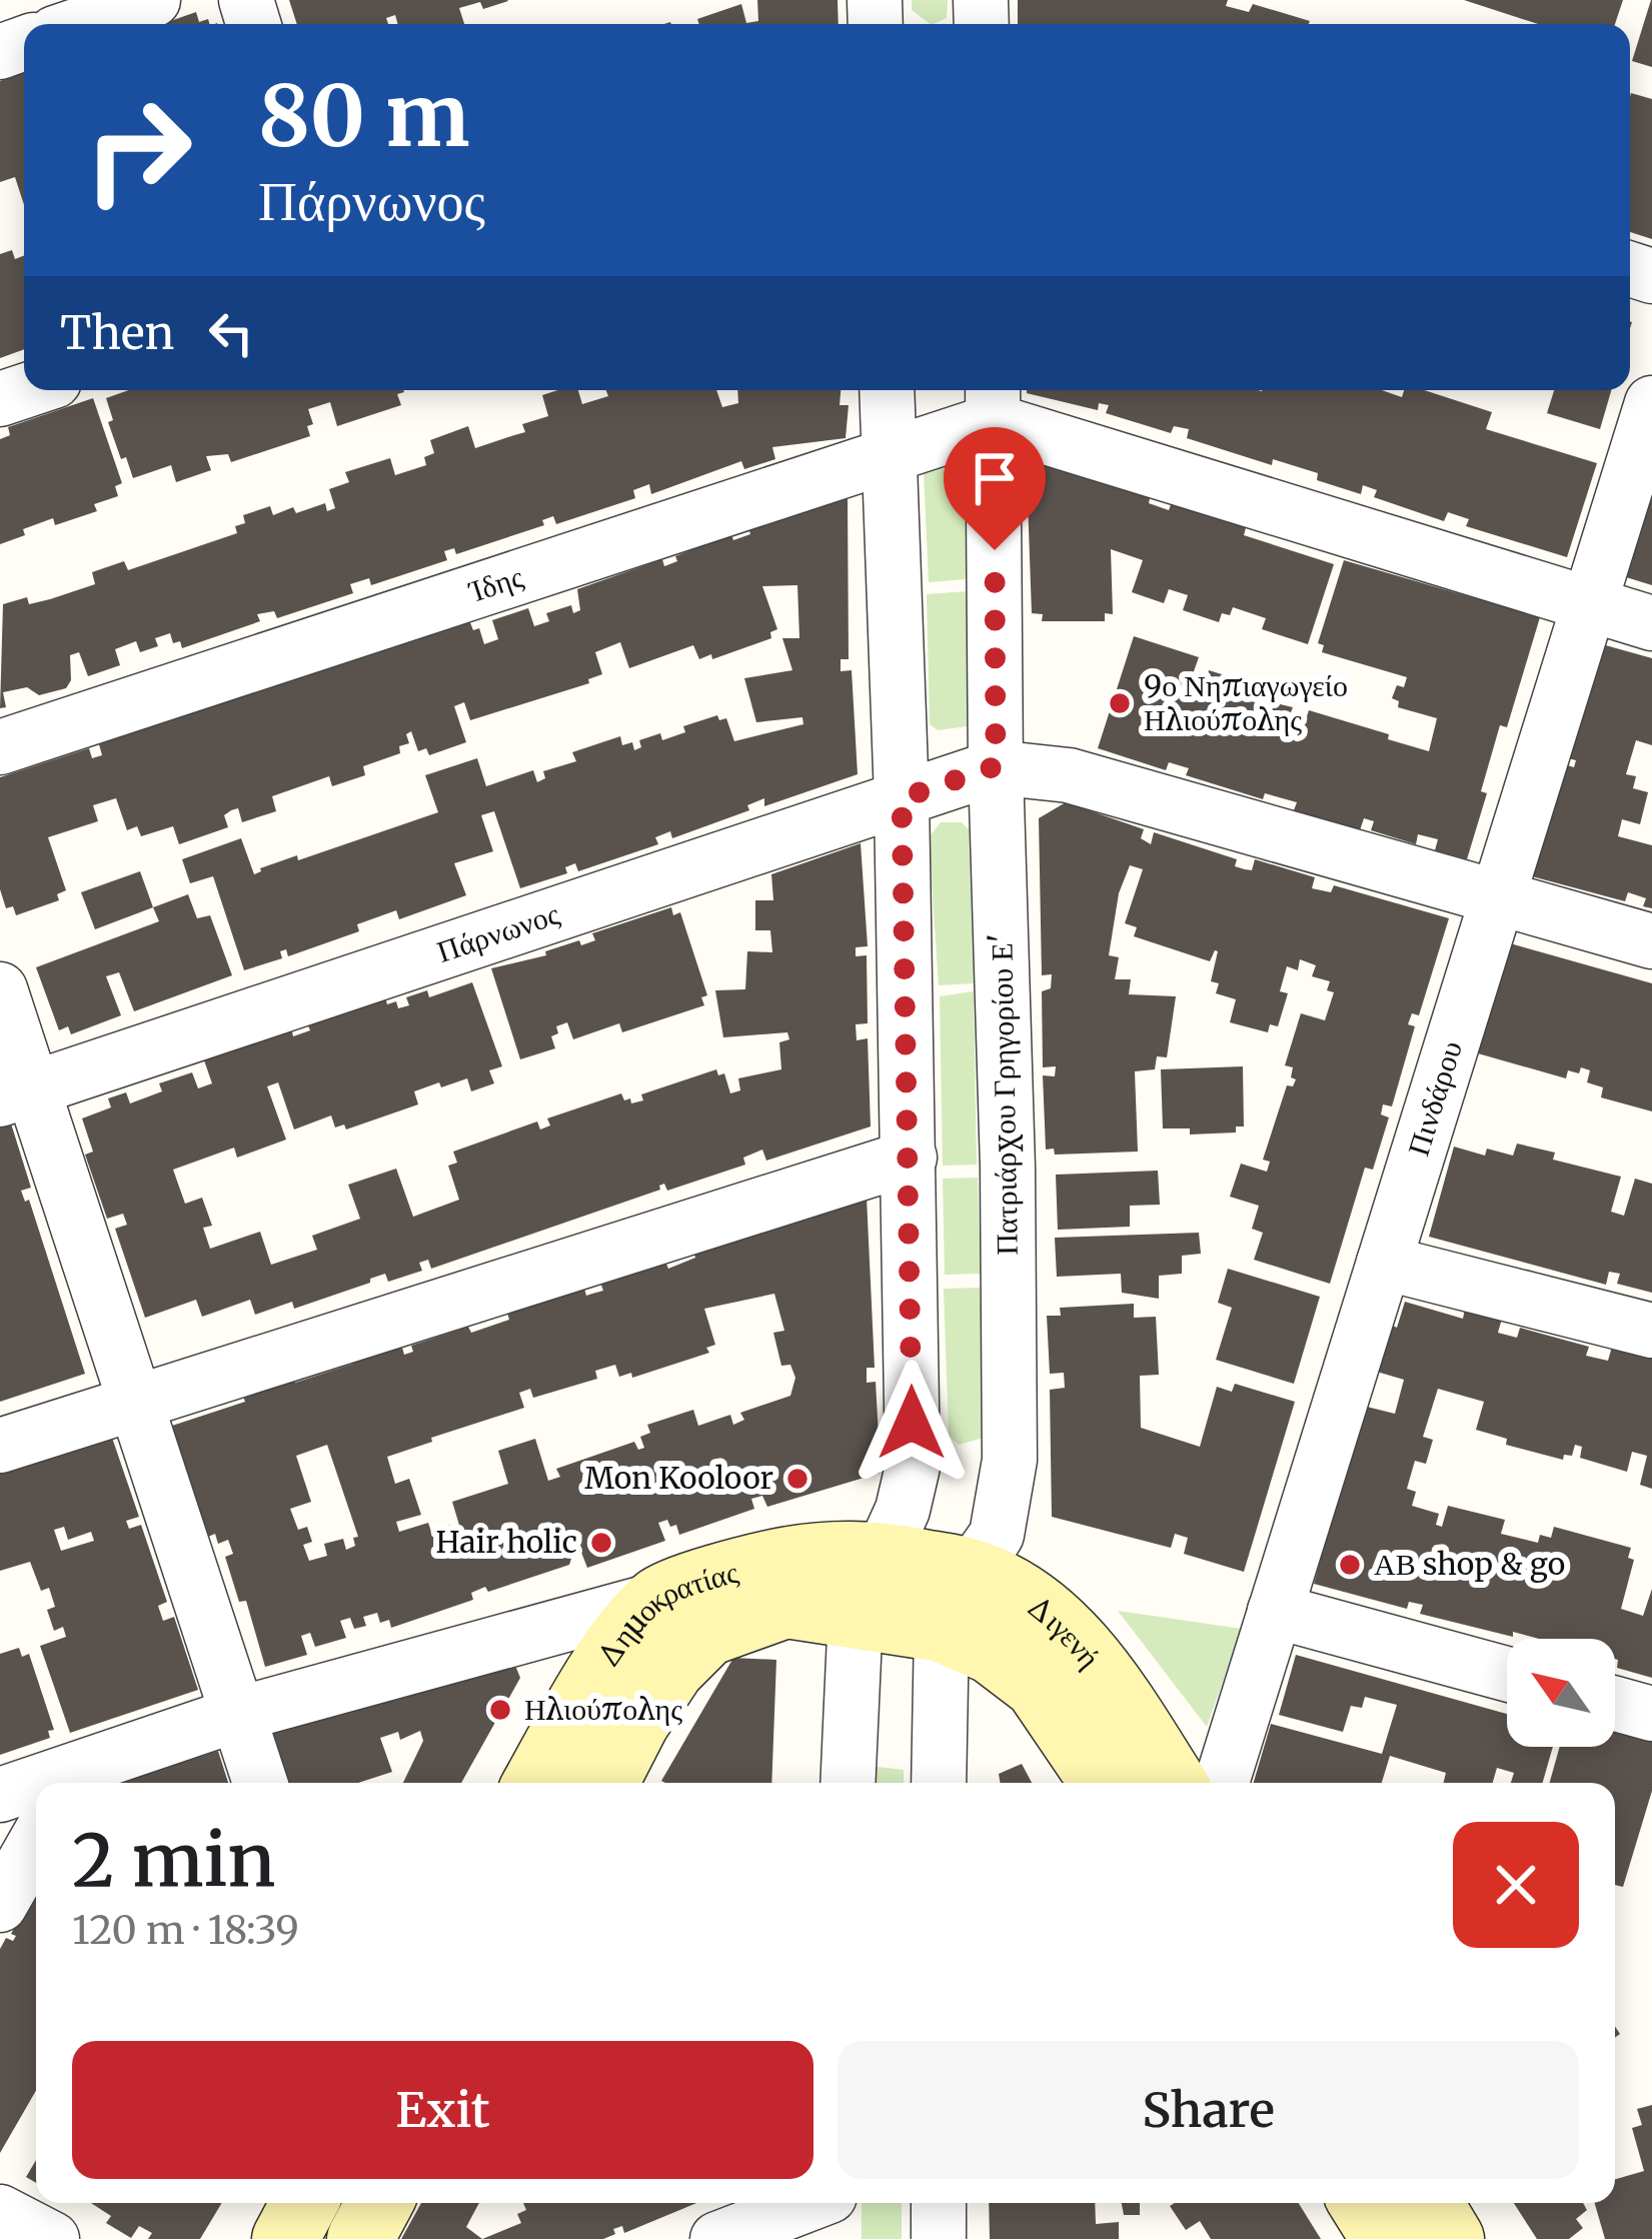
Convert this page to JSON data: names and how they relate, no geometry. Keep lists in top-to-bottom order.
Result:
{
  "streets": {
    "street": [
      "Ίδης",
      "Πάρνωνος",
      "Πατριάρχου Γρηγορίου Ε'",
      "Πινδάρου",
      "Δημοκρατίας",
      "Διγενή"
    ]
  },
  "crossings": [
    ["Ίδης", "Πατριάρχου Γρηγορίου Ε'"],
    ["Πάρνωνος", "Πατριάρχου Γρηγορίου Ε'"],
    ["Πατριάρχου Γρηγορίου Ε'", "Διγενή"],
    ["Δημοκρατίας", "Διγενή"]
  ],
  "places": [
    "9ο Νηπιαγωγείο Ηλιούπολης",
    "Mon Kooloor",
    "Hair holic",
    "ΑΒ shop & go",
    "Ηλιούπολης"
  ],
  "north": "top left",
  "page": {
    "turn": ["80 m", "Πάρνωνος"],
    "then": "Then",
    "heading": ["2 min", "120 m · 18:39"],
    "buttons": ["Exit", "Share"]
  }
}
